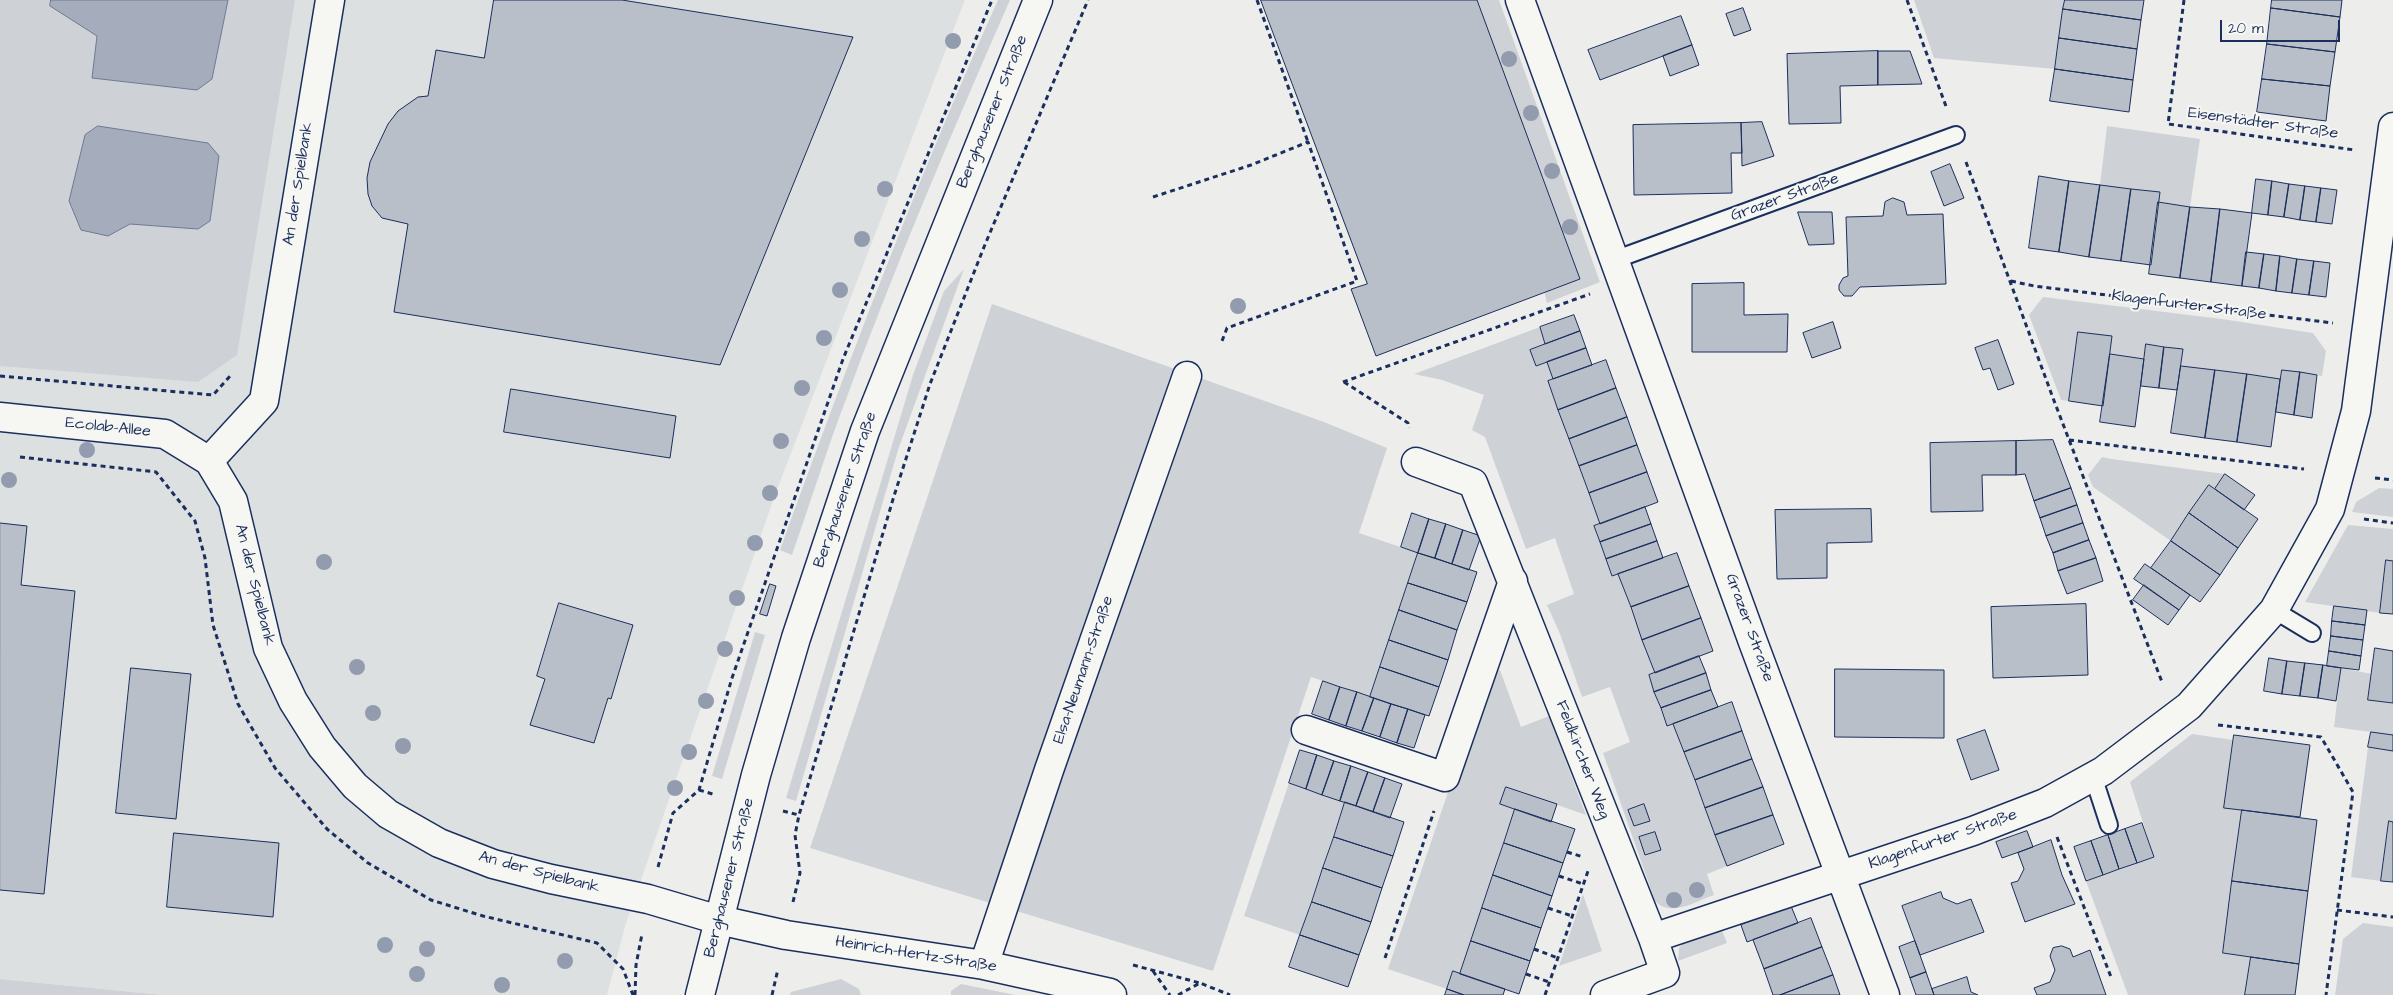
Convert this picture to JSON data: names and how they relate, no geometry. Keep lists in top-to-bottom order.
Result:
{
  "streets": {
    "street": [
      "Berghausener Straße",
      "An der Spielbank",
      "Grazer Straße",
      "Klagenfurter Straße",
      "Ecolab-Allee",
      "Elsa-Neumann-Straße",
      "Feldkircher Weg",
      "Heinrich-Hertz-Straße"
    ],
    "path": ["Eisenstädter Straße"]
  },
  "crossings": [
    ["Berghausener Straße", "An der Spielbank"],
    ["Berghausener Straße", "Heinrich-Hertz-Straße"],
    ["An der Spielbank", "Ecolab-Allee"],
    ["An der Spielbank", "Heinrich-Hertz-Straße"],
    ["Grazer Straße", "Klagenfurter Straße"],
    ["Elsa-Neumann-Straße", "Heinrich-Hertz-Straße"]
  ],
  "scale_bar": "20 m"
}
